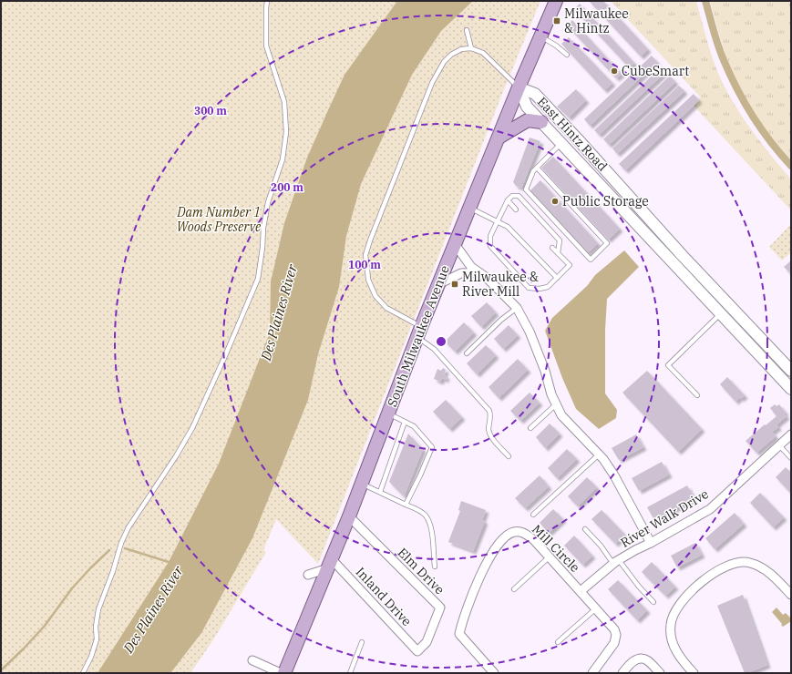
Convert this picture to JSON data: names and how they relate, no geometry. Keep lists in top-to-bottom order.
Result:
{
  "streets": {
    "main road": ["East Hintz Road", "South Milwaukee Avenue"],
    "street": [
      "River Walk Drive",
      "Mill Circle",
      "Elm Drive",
      "Inland Drive"
    ]
  },
  "crossings": [
    ["East Hintz Road", "South Milwaukee Avenue"],
    ["South Milwaukee Avenue", "Elm Drive"],
    ["South Milwaukee Avenue", "Inland Drive"],
    ["River Walk Drive", "Mill Circle"],
    ["Elm Drive", "Inland Drive"]
  ],
  "water": ["Des Plaines River"],
  "parks": ["Dam Number 1 Woods Preserve"],
  "places": {
    "transit": ["Milwaukee & Hintz", "Milwaukee & River Mill"],
    "other": ["CubeSmart", "Public Storage"]
  },
  "rings": ["300 m", "200 m", "100 m"]
}
